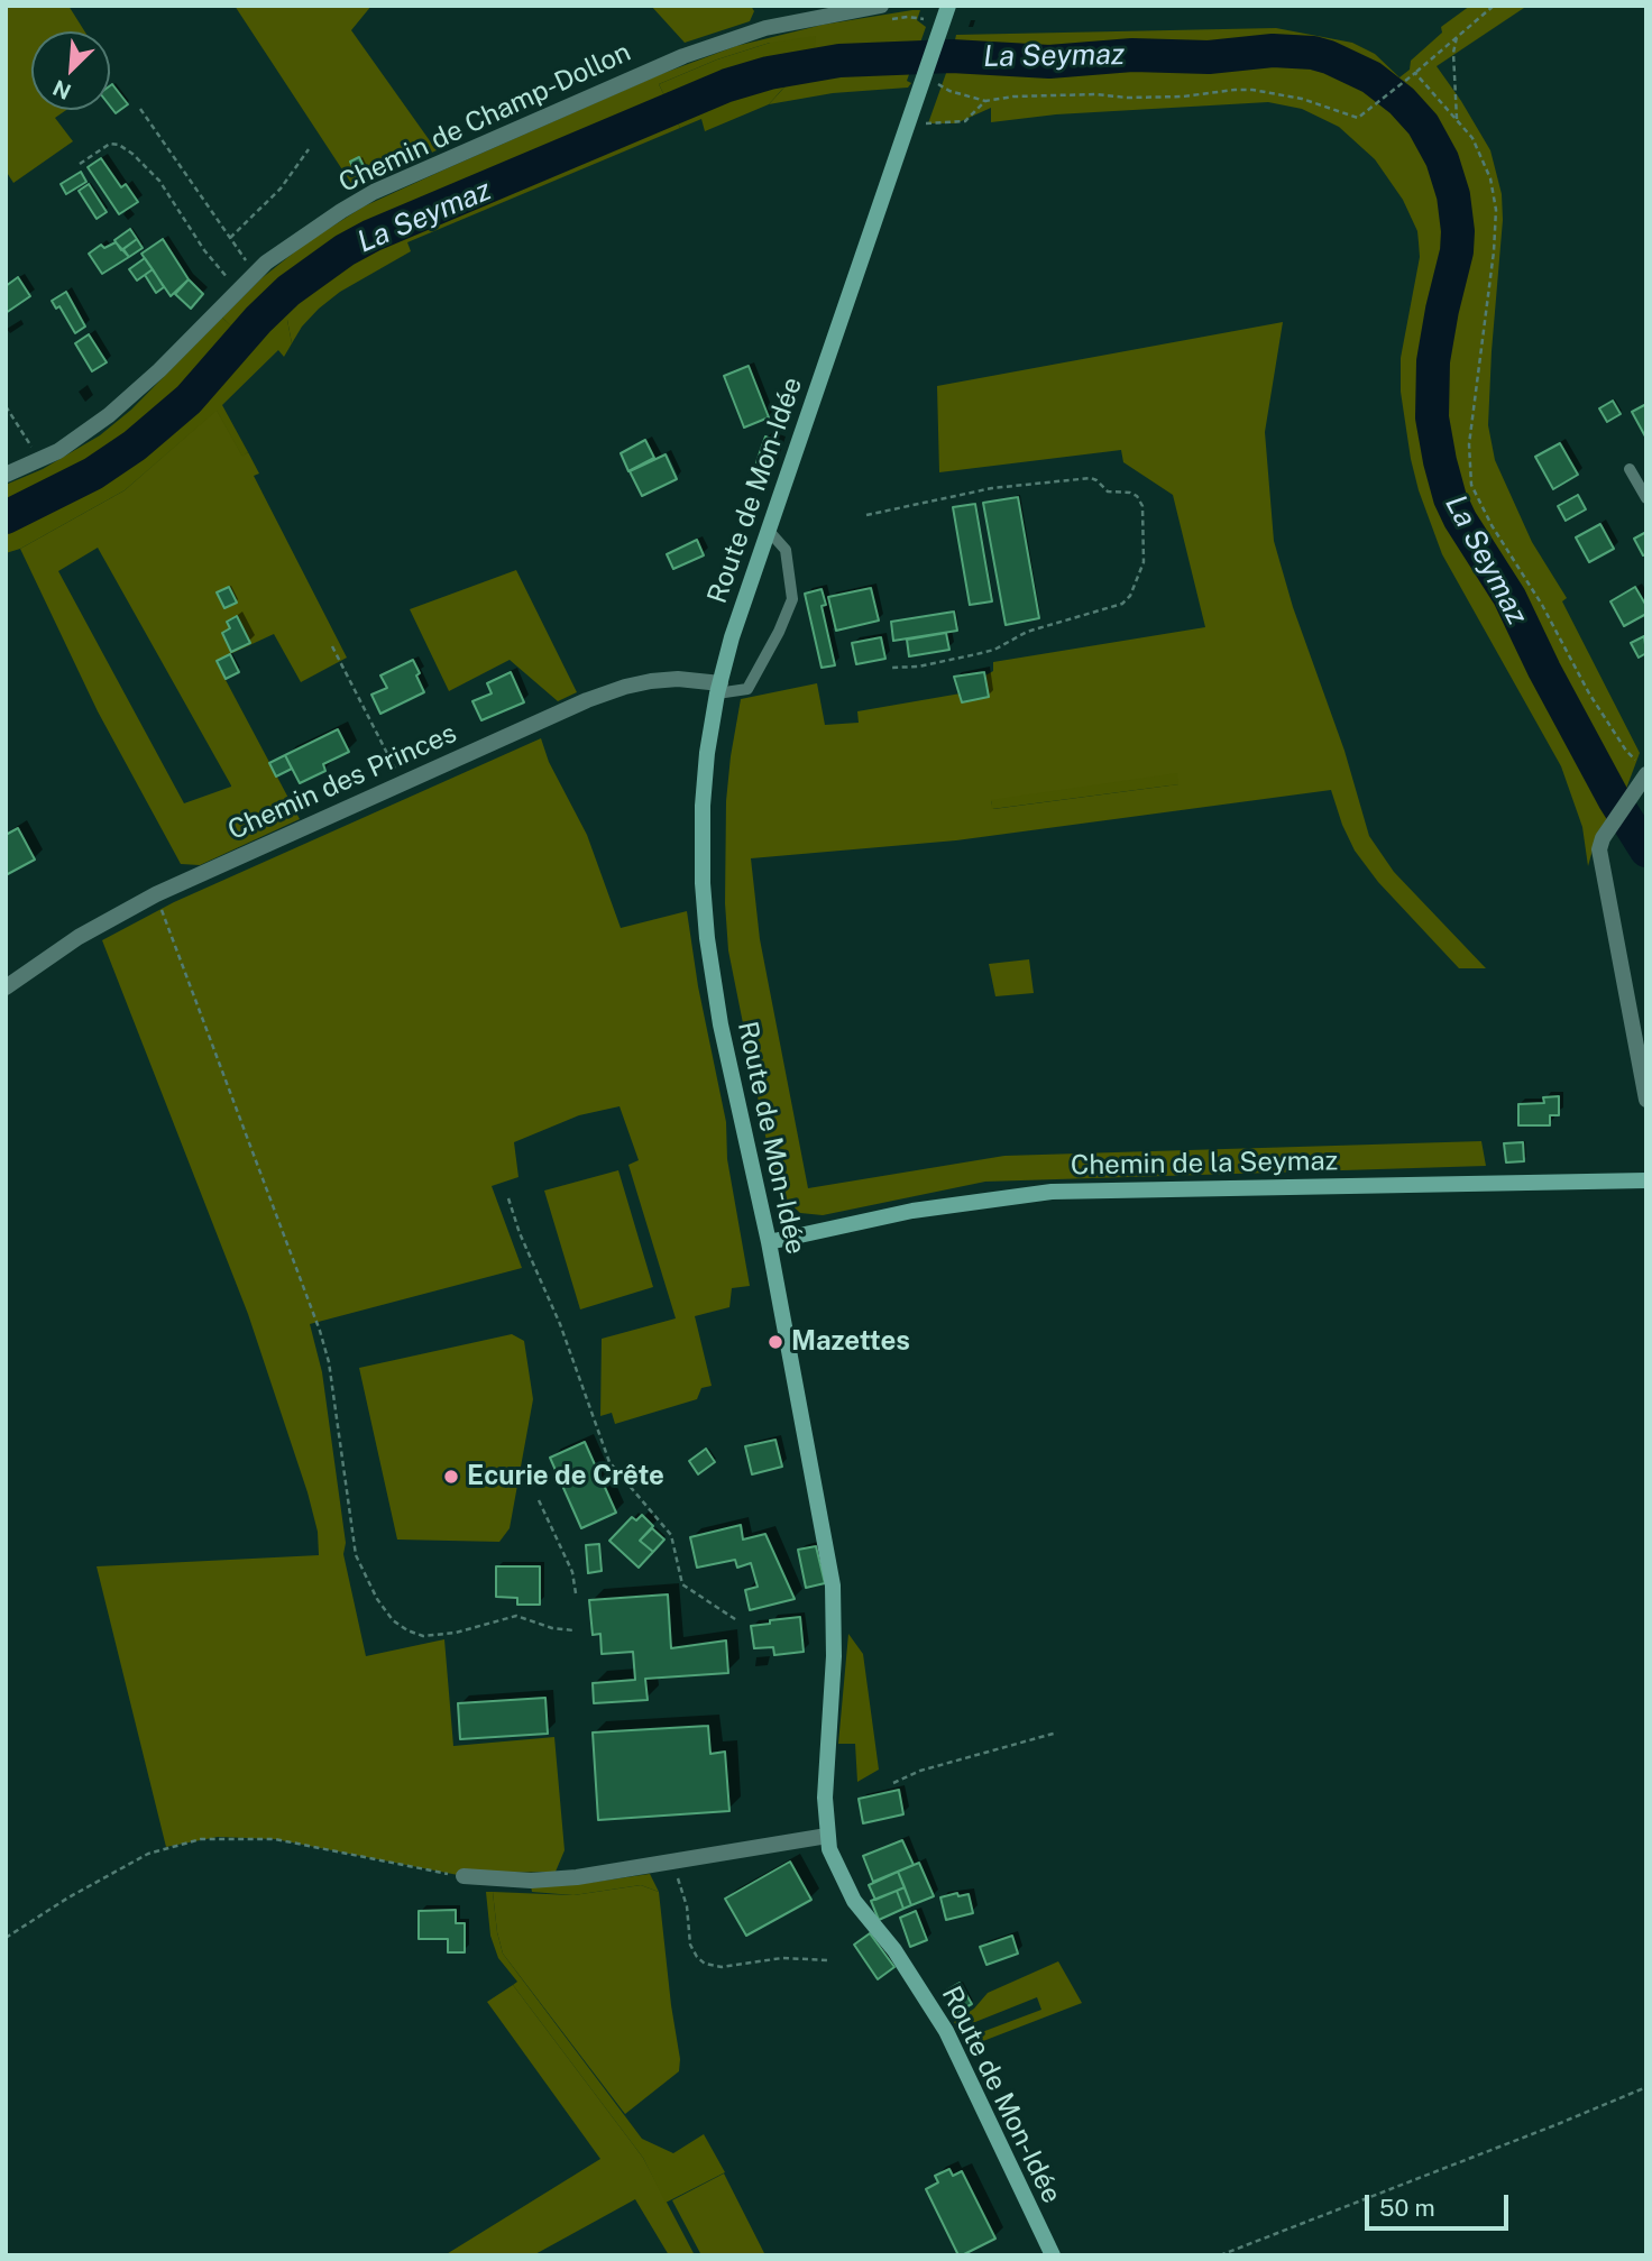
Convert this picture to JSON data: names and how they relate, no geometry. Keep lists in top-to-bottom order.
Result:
{
  "streets": {
    "street": [
      "Chemin de Champ-Dollon",
      "Route de Mon-Idée",
      "Chemin des Princes",
      "Chemin de la Seymaz"
    ]
  },
  "crossings": [
    ["Route de Mon-Idée", "Chemin des Princes"],
    ["Route de Mon-Idée", "Chemin de la Seymaz"]
  ],
  "water": ["La Seymaz"],
  "places": ["Mazettes", "Ecurie de Crête"],
  "scale_bar": "50 m",
  "north": "bottom left"
}
